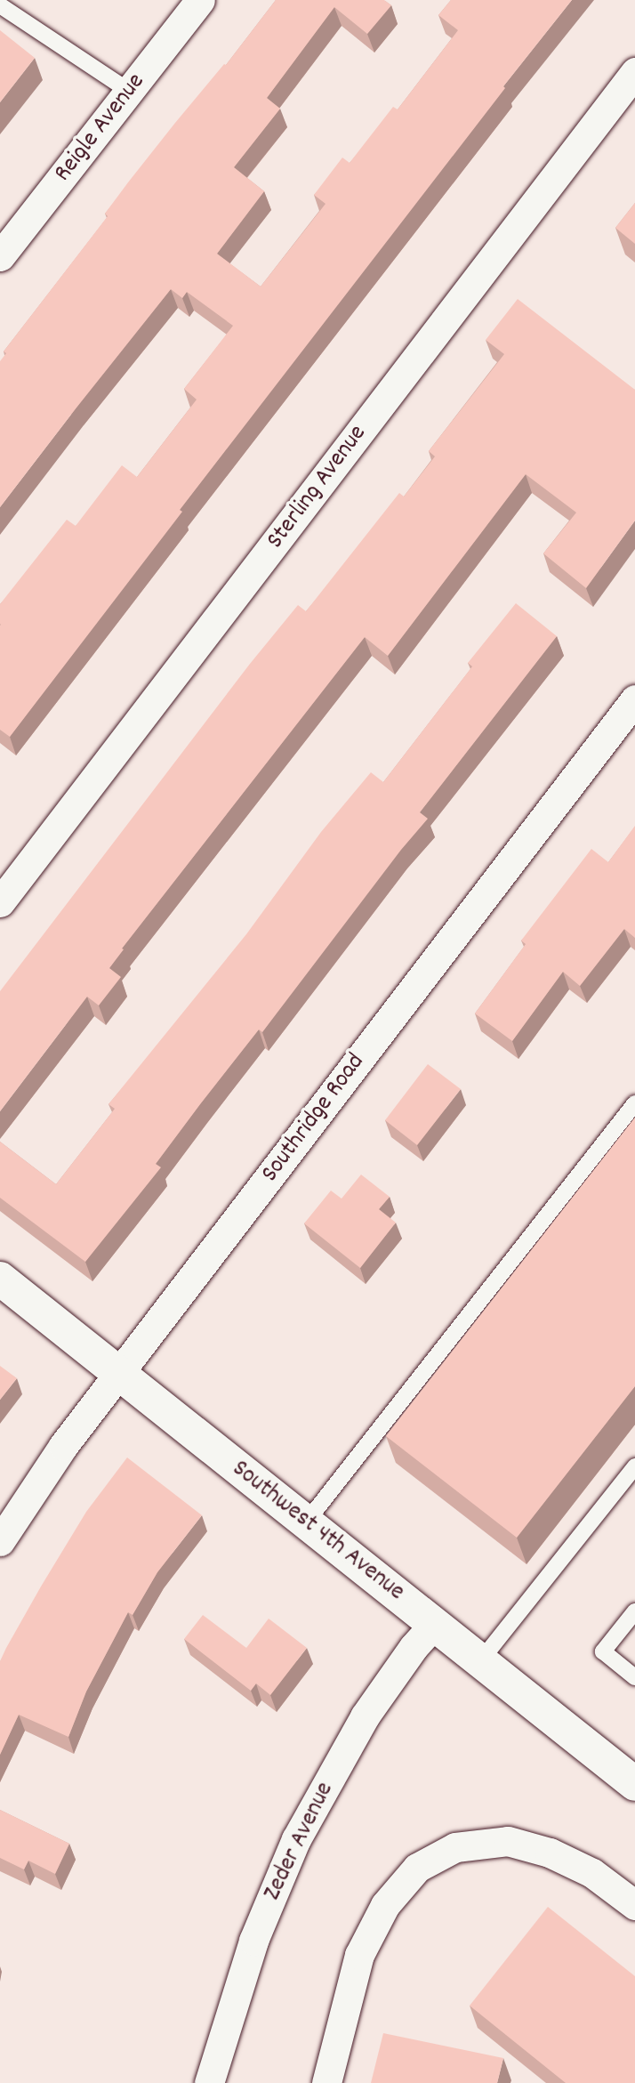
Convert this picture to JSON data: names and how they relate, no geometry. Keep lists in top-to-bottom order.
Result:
{
  "streets": {
    "street": [
      "Reigle Avenue",
      "Sterling Avenue",
      "Southridge Road",
      "Southwest 4th Avenue",
      "Zeder Avenue"
    ]
  },
  "crossings": [
    ["Southridge Road", "Southwest 4th Avenue"],
    ["Southwest 4th Avenue", "Zeder Avenue"]
  ]
}
